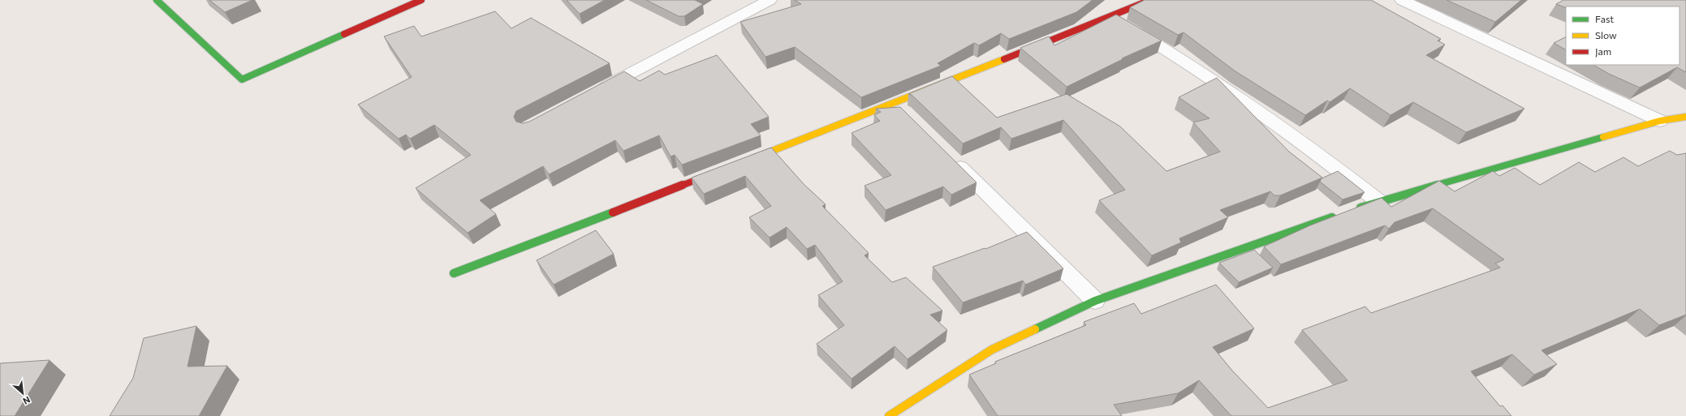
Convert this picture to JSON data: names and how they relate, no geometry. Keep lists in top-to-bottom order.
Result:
{
  "legend": ["Fast", "Slow", "Jam"],
  "north": "bottom right"
}
